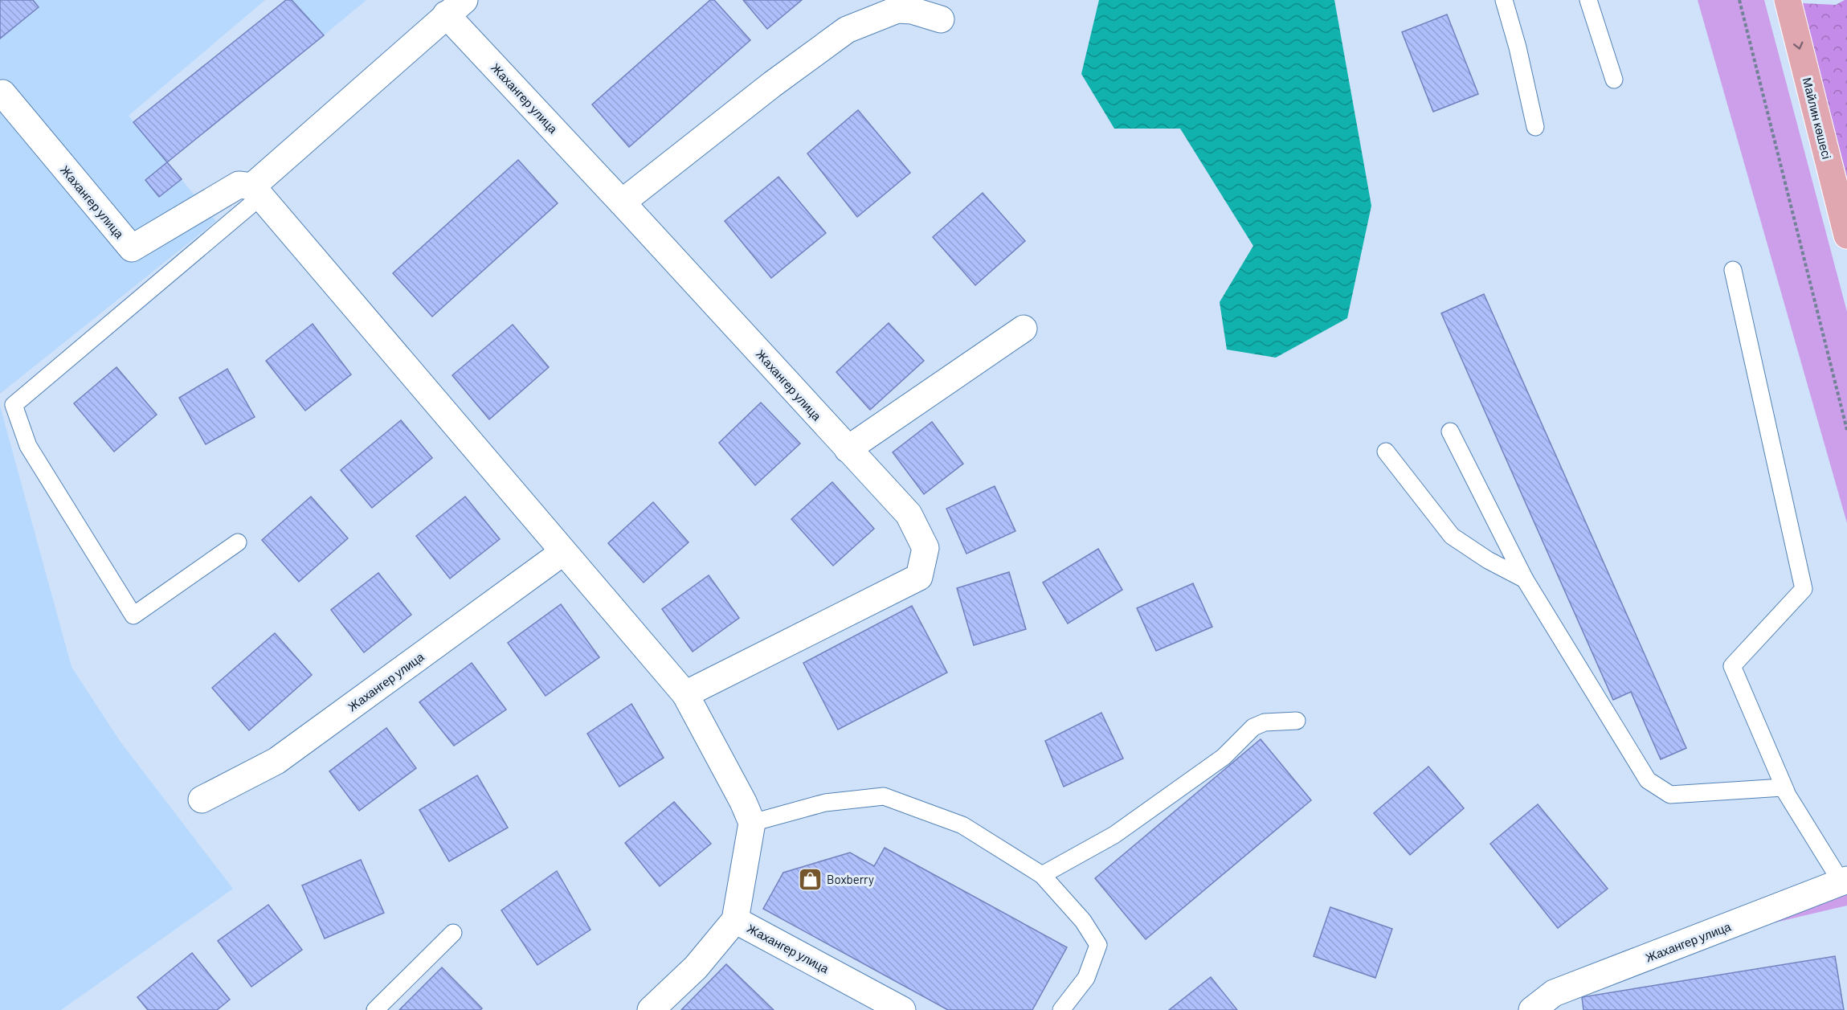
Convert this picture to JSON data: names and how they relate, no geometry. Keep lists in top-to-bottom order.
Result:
{
  "streets": {
    "main road": ["Майлин көшесі"],
    "street": ["Жахангер улица"]
  },
  "one_way": ["Майлин көшесі"],
  "places": {
    "shop": ["Boxberry"]
  }
}
